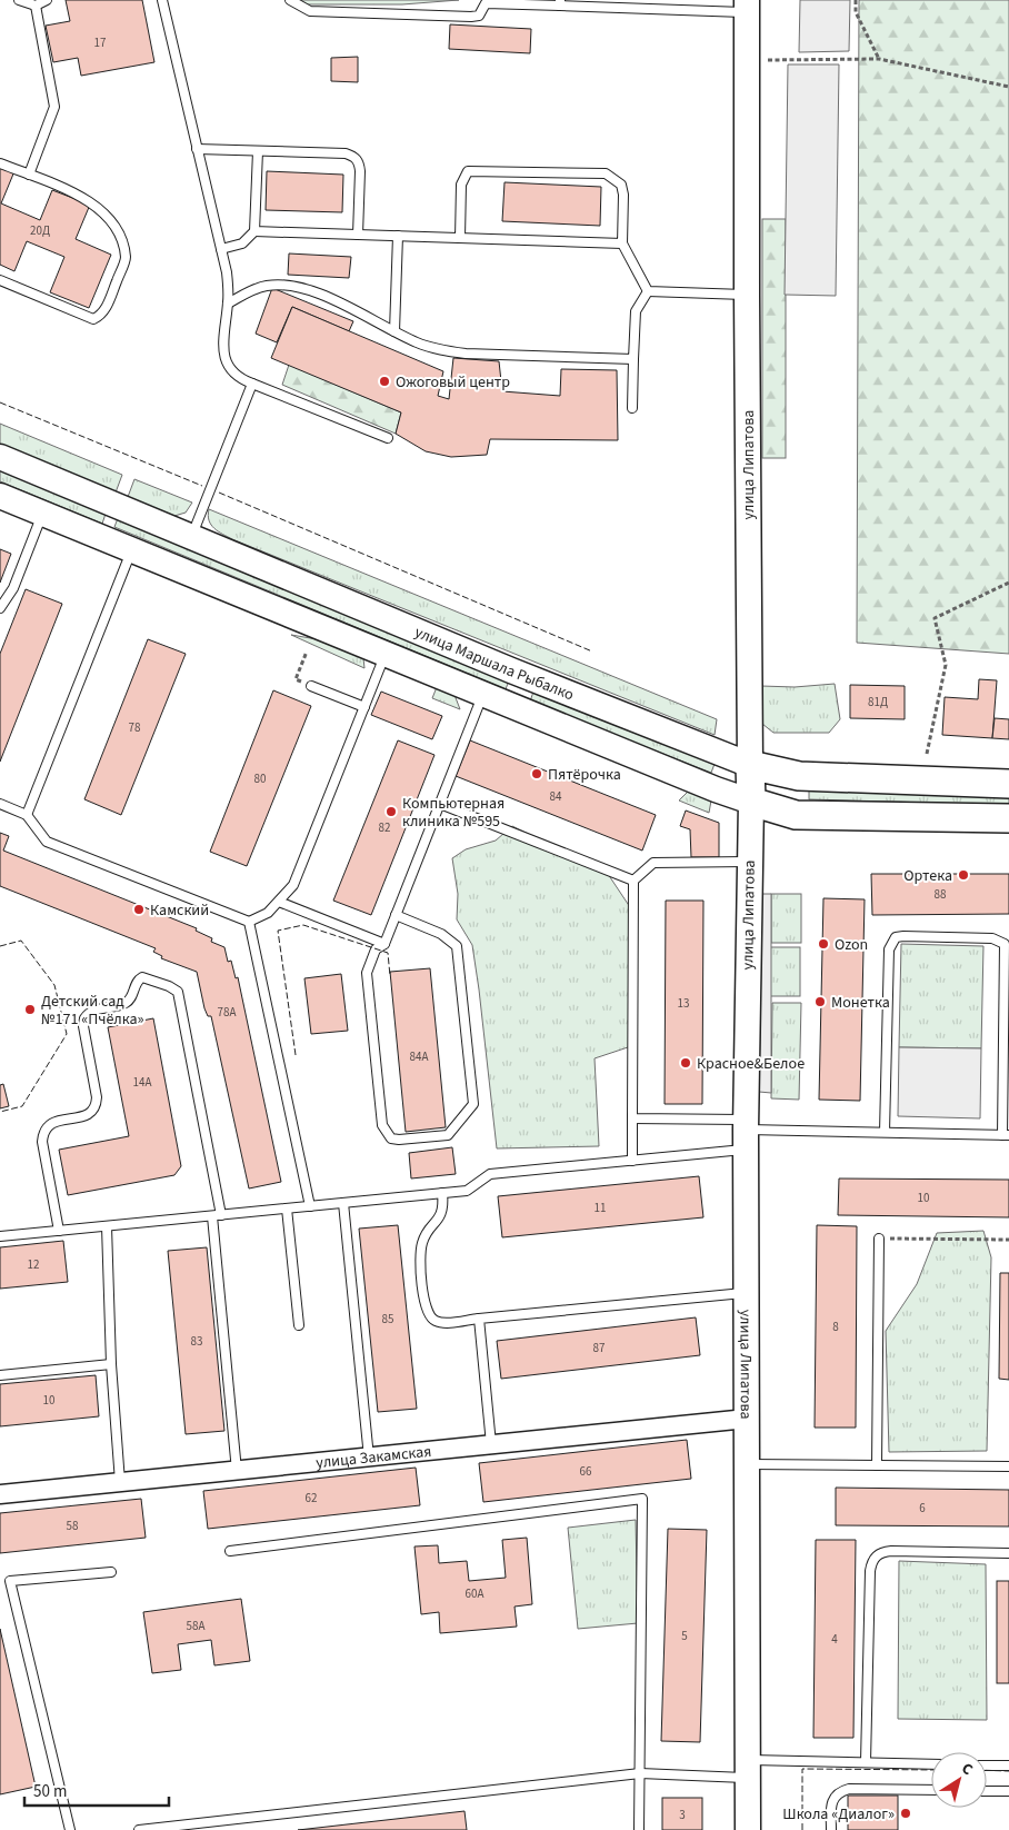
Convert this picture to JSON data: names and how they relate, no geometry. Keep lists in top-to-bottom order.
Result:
{
  "streets": {
    "main road": ["улица Липатова", "улица Маршала Рыбалко"],
    "street": ["улица Закамская"]
  },
  "crossings": [
    ["улица Липатова", "улица Маршала Рыбалко"],
    ["улица Липатова", "улица Закамская"]
  ],
  "places": [
    "Ожоговый центр",
    "Пятёрочка",
    "Компьютерная клиника №595",
    "Ортека",
    "Камский",
    "Ozon",
    "Монетка",
    "Детский сад №171 «Пчёлка»",
    "Красное&Белое",
    "Школа «Диалог»"
  ],
  "house_numbers": [
    "17",
    "20Д",
    "81Д",
    "78",
    "80",
    "84",
    "82",
    "88",
    "13",
    "78А",
    "84А",
    "14А",
    "10",
    "11",
    "12",
    "85",
    "8",
    "83",
    "87",
    "10",
    "66",
    "62",
    "6",
    "58",
    "60А",
    "58А",
    "5",
    "4",
    "3"
  ],
  "scale_bar": "50 m",
  "north": "top right"
}
